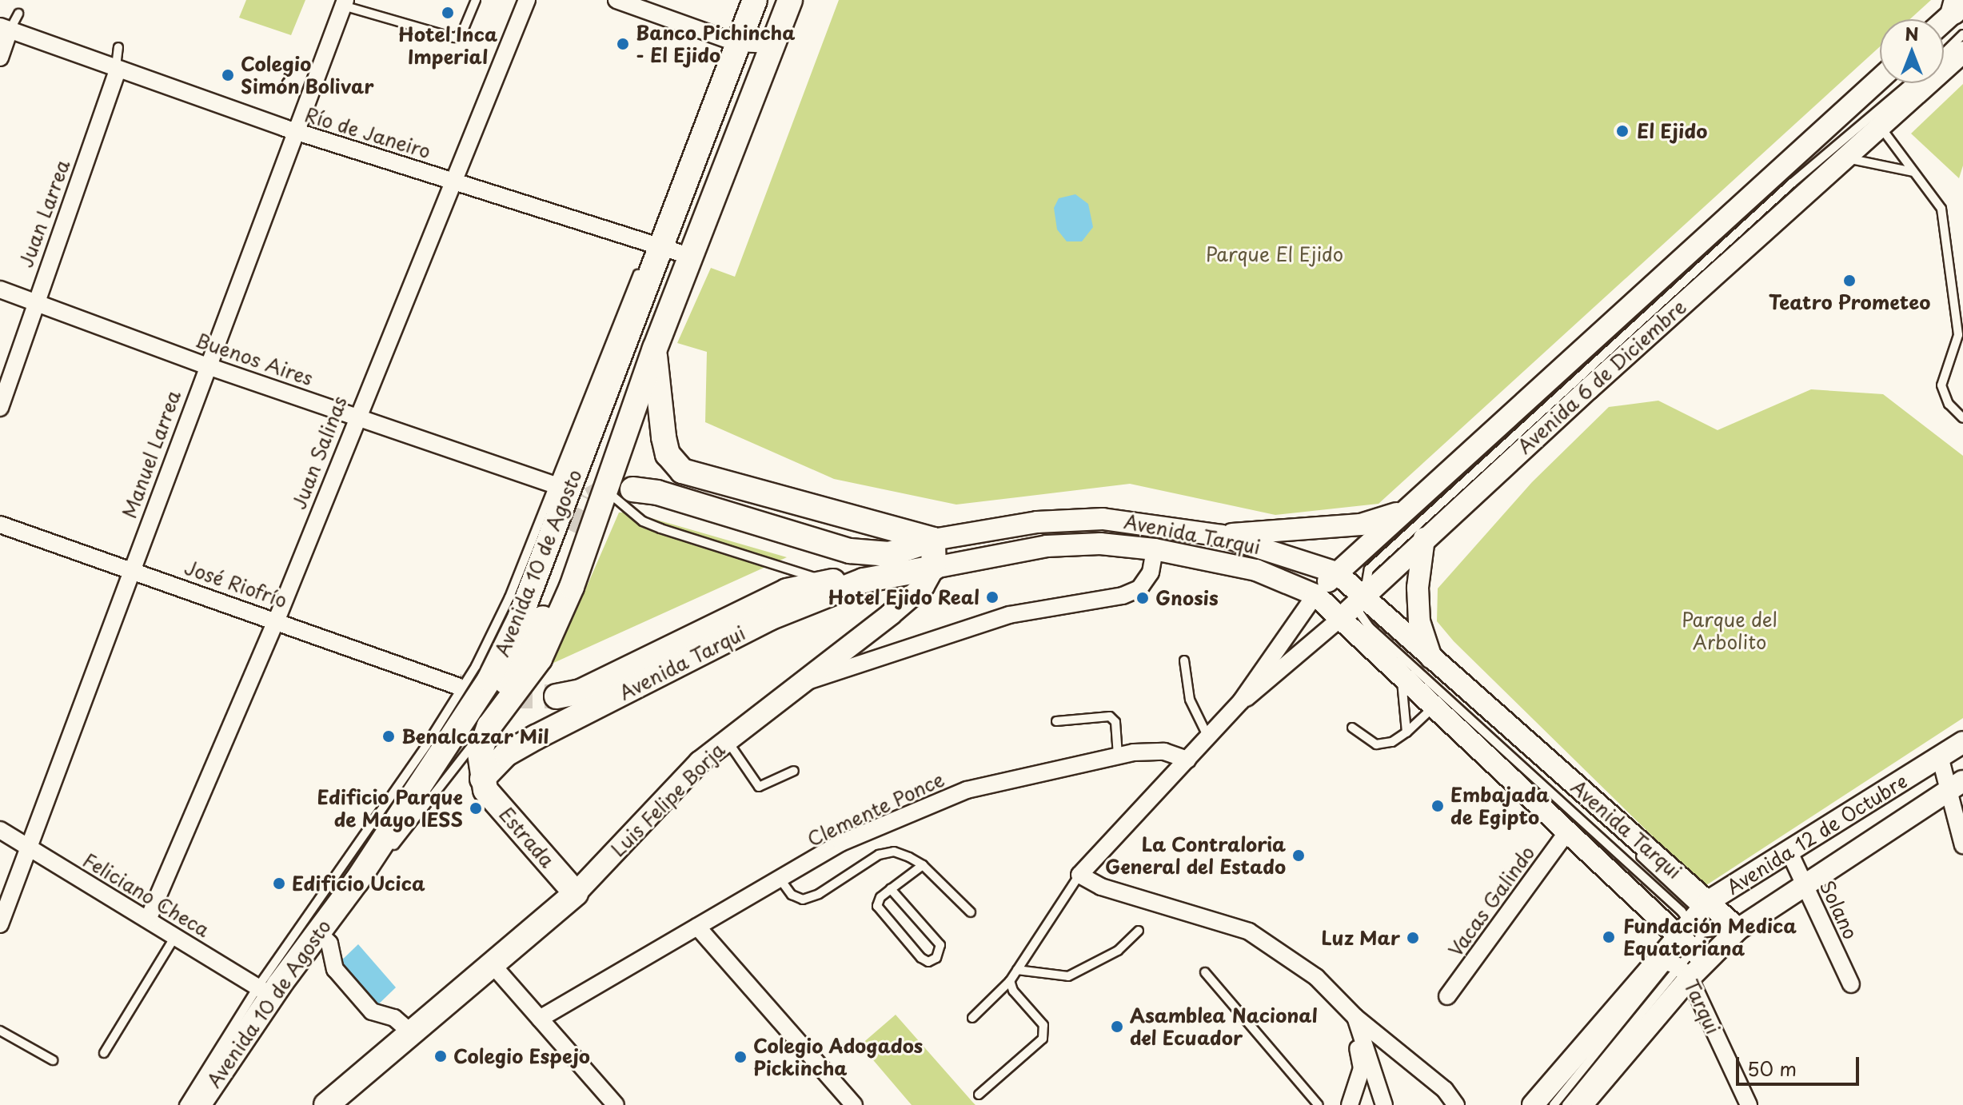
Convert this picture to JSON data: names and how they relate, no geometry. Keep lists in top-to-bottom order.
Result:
{
  "streets": {
    "main road": [
      "Avenida 6 de Diciembre",
      "Avenida Tarqui",
      "Avenida 10 de Agosto",
      "Luis Felipe Borja",
      "Avenida 12 de Octubre",
      "Estrada"
    ],
    "street": [
      "Río de Janeiro",
      "Juan Larrea",
      "Buenos Aires",
      "Juan Salinas",
      "Manuel Larrea",
      "José Riofrío",
      "Clemente Ponce",
      "Feliciano Checa",
      "Vacas Galindo",
      "Solano",
      "Tarqui"
    ]
  },
  "crossings": [
    ["Río de Janeiro", "Juan Larrea"],
    ["Río de Janeiro", "Juan Salinas"],
    ["Río de Janeiro", "Manuel Larrea"],
    ["Río de Janeiro", "Avenida 10 de Agosto"],
    ["Juan Larrea", "Buenos Aires"],
    ["Buenos Aires", "Juan Salinas"],
    ["Buenos Aires", "Manuel Larrea"],
    ["Buenos Aires", "Avenida 10 de Agosto"],
    ["Avenida 6 de Diciembre", "Avenida Tarqui"],
    ["Avenida 6 de Diciembre", "Clemente Ponce"],
    ["Juan Salinas", "José Riofrío"],
    ["Juan Salinas", "Feliciano Checa"],
    ["Manuel Larrea", "José Riofrío"],
    ["Manuel Larrea", "Feliciano Checa"],
    ["Avenida Tarqui", "Avenida 10 de Agosto"],
    ["Avenida Tarqui", "Luis Felipe Borja"],
    ["Avenida Tarqui", "Avenida 12 de Octubre"],
    ["Avenida Tarqui", "Estrada"],
    ["Avenida Tarqui", "Vacas Galindo"],
    ["Avenida 10 de Agosto", "Estrada"],
    ["Avenida 10 de Agosto", "Feliciano Checa"],
    ["Luis Felipe Borja", "Estrada"],
    ["Avenida 12 de Octubre", "Solano"]
  ],
  "parks": ["Parque El Ejido", "Parque del Arbolito"],
  "places": [
    "Hotel Inca Imperial",
    "Banco Pichincha - El Ejido",
    "Colegio Simón Bolivar",
    "El Ejido",
    "Teatro Prometeo",
    "Hotel Ejido Real",
    "Gnosis",
    "Benalcazar Mil",
    "Embajada de Egipto",
    "Edificio Parque de Mayo IESS",
    "La Contraloria General del Estado",
    "Edificio Ucica",
    "Fundación Medica Equatoriana",
    "Luz Mar",
    "Asamblea Nacional del Ecuador",
    "Colegio Espejo",
    "Colegio Adogados Pickincha"
  ],
  "scale_bar": "50 m",
  "north": "top"
}
